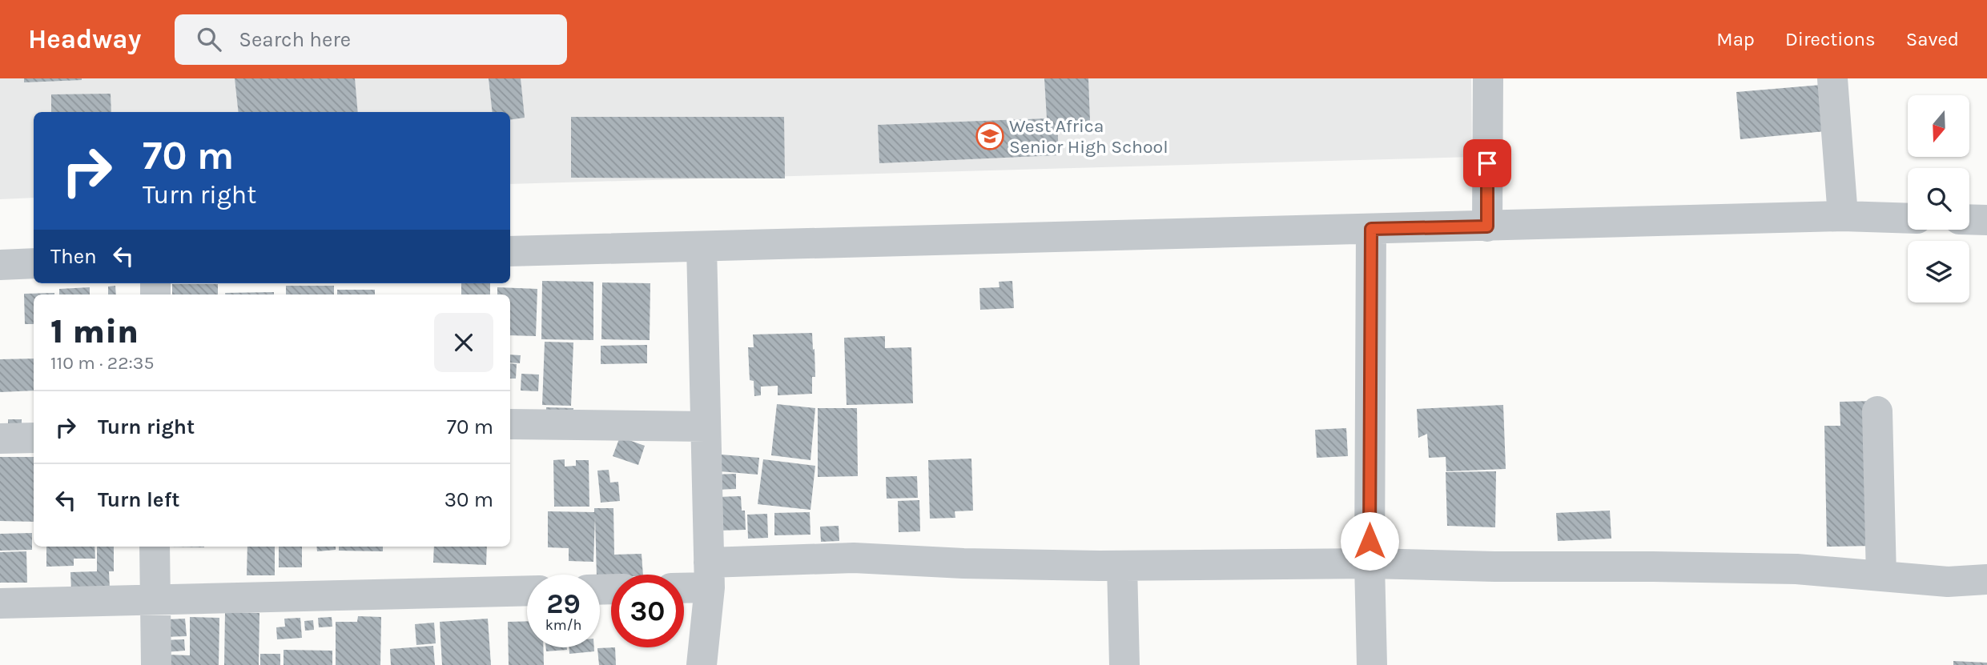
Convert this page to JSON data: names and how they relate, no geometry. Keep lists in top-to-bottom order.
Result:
{
  "places": {
    "school or university": ["West Africa Senior High School"]
  },
  "north": "bottom",
  "page": {
    "header": "Headway",
    "search": "Search here",
    "nav": ["Map", "Directions", "Saved"],
    "turn": ["70 m", "Turn right"],
    "then": "Then",
    "heading": ["1 min", "110 m · 22:35"],
    "list": [
      {
        "name": "Turn right",
        "value": "70 m"
      },
      {
        "name": "Turn left",
        "value": "30 m"
      }
    ],
    "speed": "29 km/h",
    "limit": "30"
  }
}
